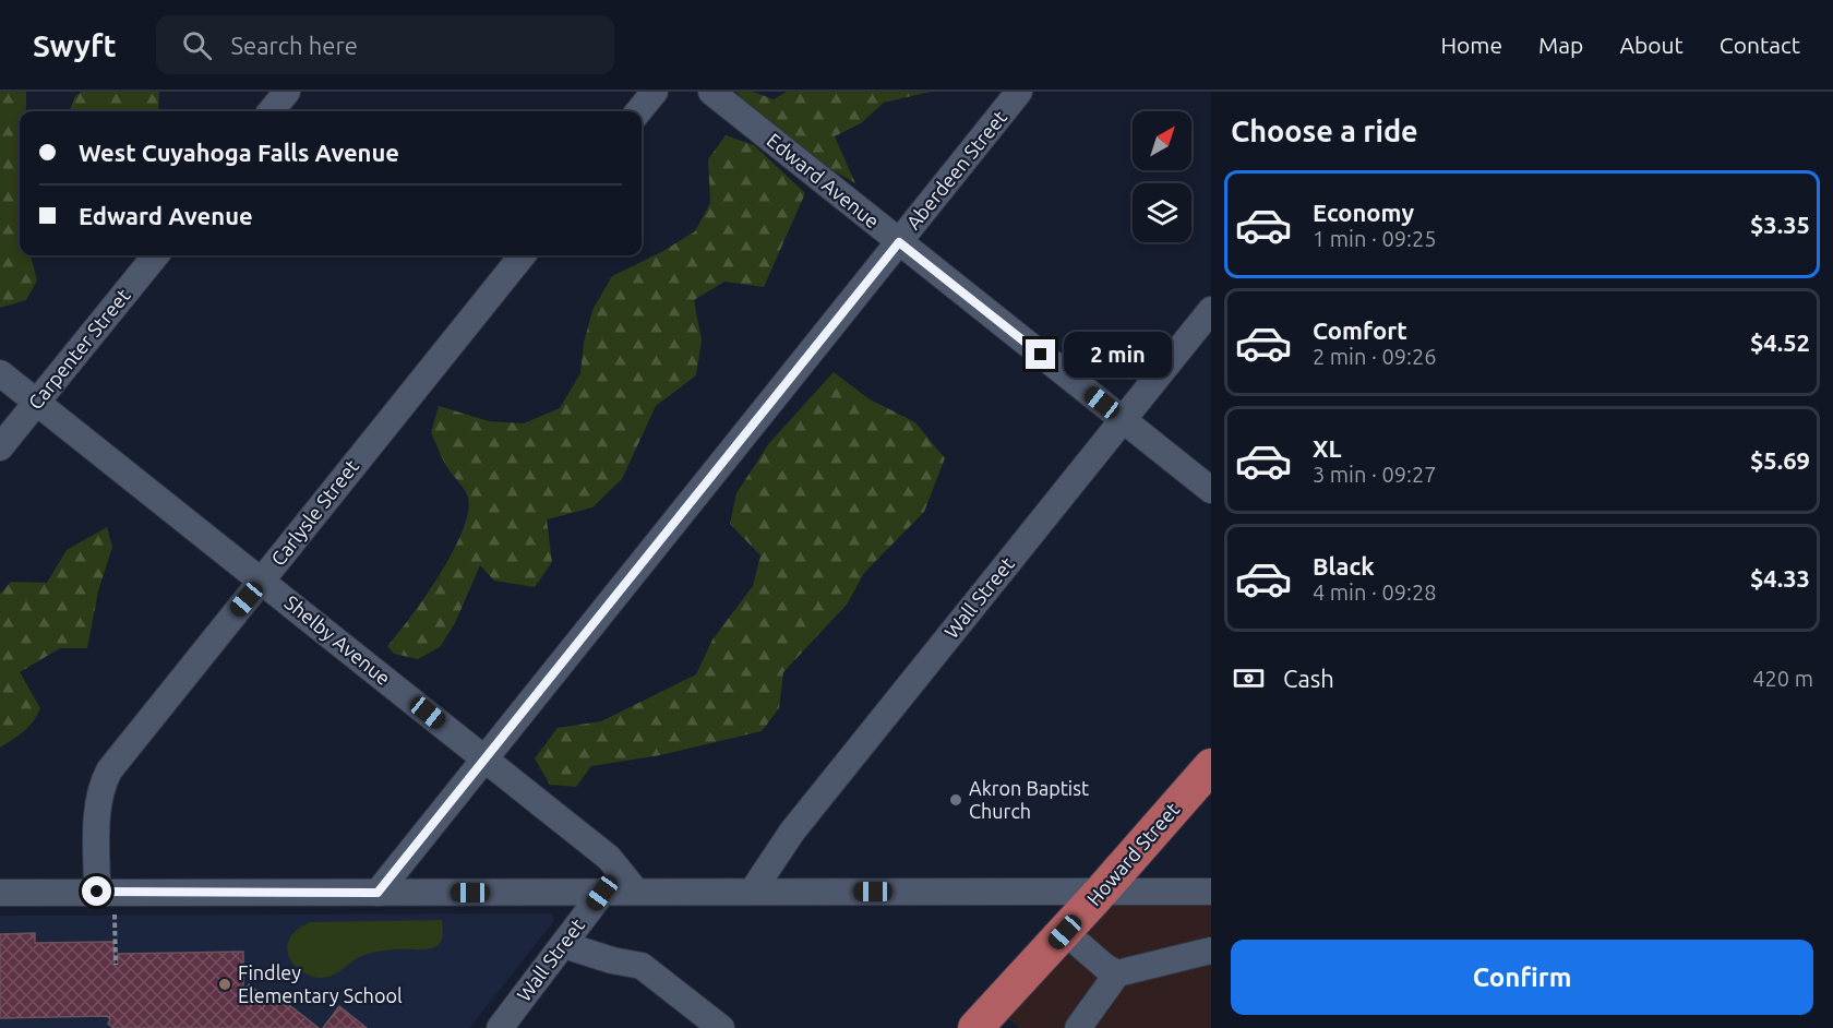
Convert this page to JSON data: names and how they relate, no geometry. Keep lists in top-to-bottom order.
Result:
{
  "streets": {
    "main road": ["Howard Street"],
    "street": [
      "Aberdeen Street",
      "Edward Avenue",
      "Carpenter Street",
      "Carlysle Street",
      "Wall Street",
      "Shelby Avenue"
    ]
  },
  "crossings": [
    ["Aberdeen Street", "Edward Avenue"],
    ["Aberdeen Street", "Shelby Avenue"],
    ["Edward Avenue", "Wall Street"],
    ["Carpenter Street", "Shelby Avenue"],
    ["Carlysle Street", "Shelby Avenue"]
  ],
  "places": ["Akron Baptist Church", "Findley Elementary School"],
  "north": "top right",
  "page": {
    "header": "Swyft",
    "search": "Search here",
    "nav": [
      "Home",
      "Map",
      "About",
      "Contact"
    ],
    "heading": "Choose a ride",
    "banner": ["West Cuyahoga Falls Avenue", "Edward Avenue"],
    "list": [
      {
        "name": "Economy",
        "note": "1 min · 09:25",
        "value": "$3.35"
      },
      {
        "name": "Comfort",
        "note": "2 min · 09:26",
        "value": "$4.52"
      },
      {
        "name": "XL",
        "note": "3 min · 09:27",
        "value": "$5.69"
      },
      {
        "name": "Black",
        "note": "4 min · 09:28",
        "value": "$4.33"
      }
    ],
    "bubble": "2 min",
    "pay": ["Cash", "420 m"],
    "buttons": "Confirm"
  }
}
